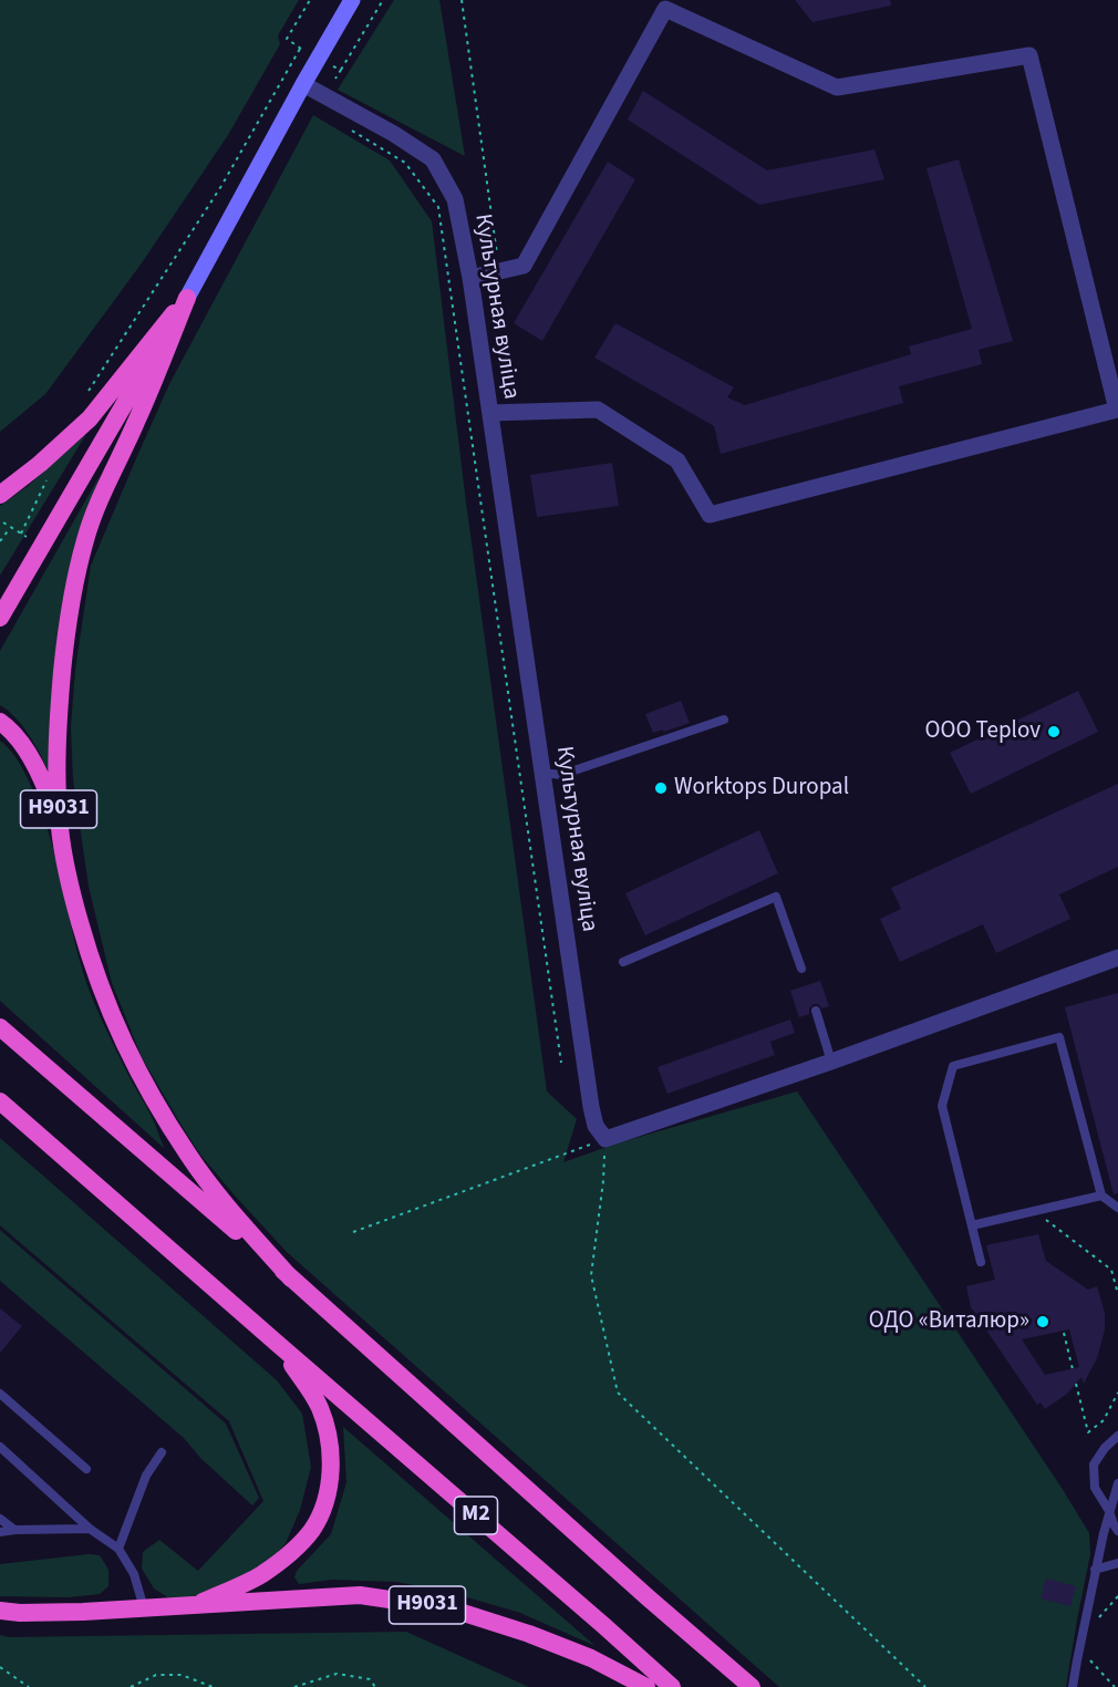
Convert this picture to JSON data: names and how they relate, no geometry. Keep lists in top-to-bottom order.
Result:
{
  "streets": {
    "highway": ["Н9031", "М2"],
    "street": ["Культурная вуліца"]
  },
  "crossings": [
    ["Культурная вуліца", "Н9031"],
    ["Н9031", "М2"]
  ],
  "places": ["OOO Teplov", "Worktops Duropal", "ОДО «Виталюр»"]
}
